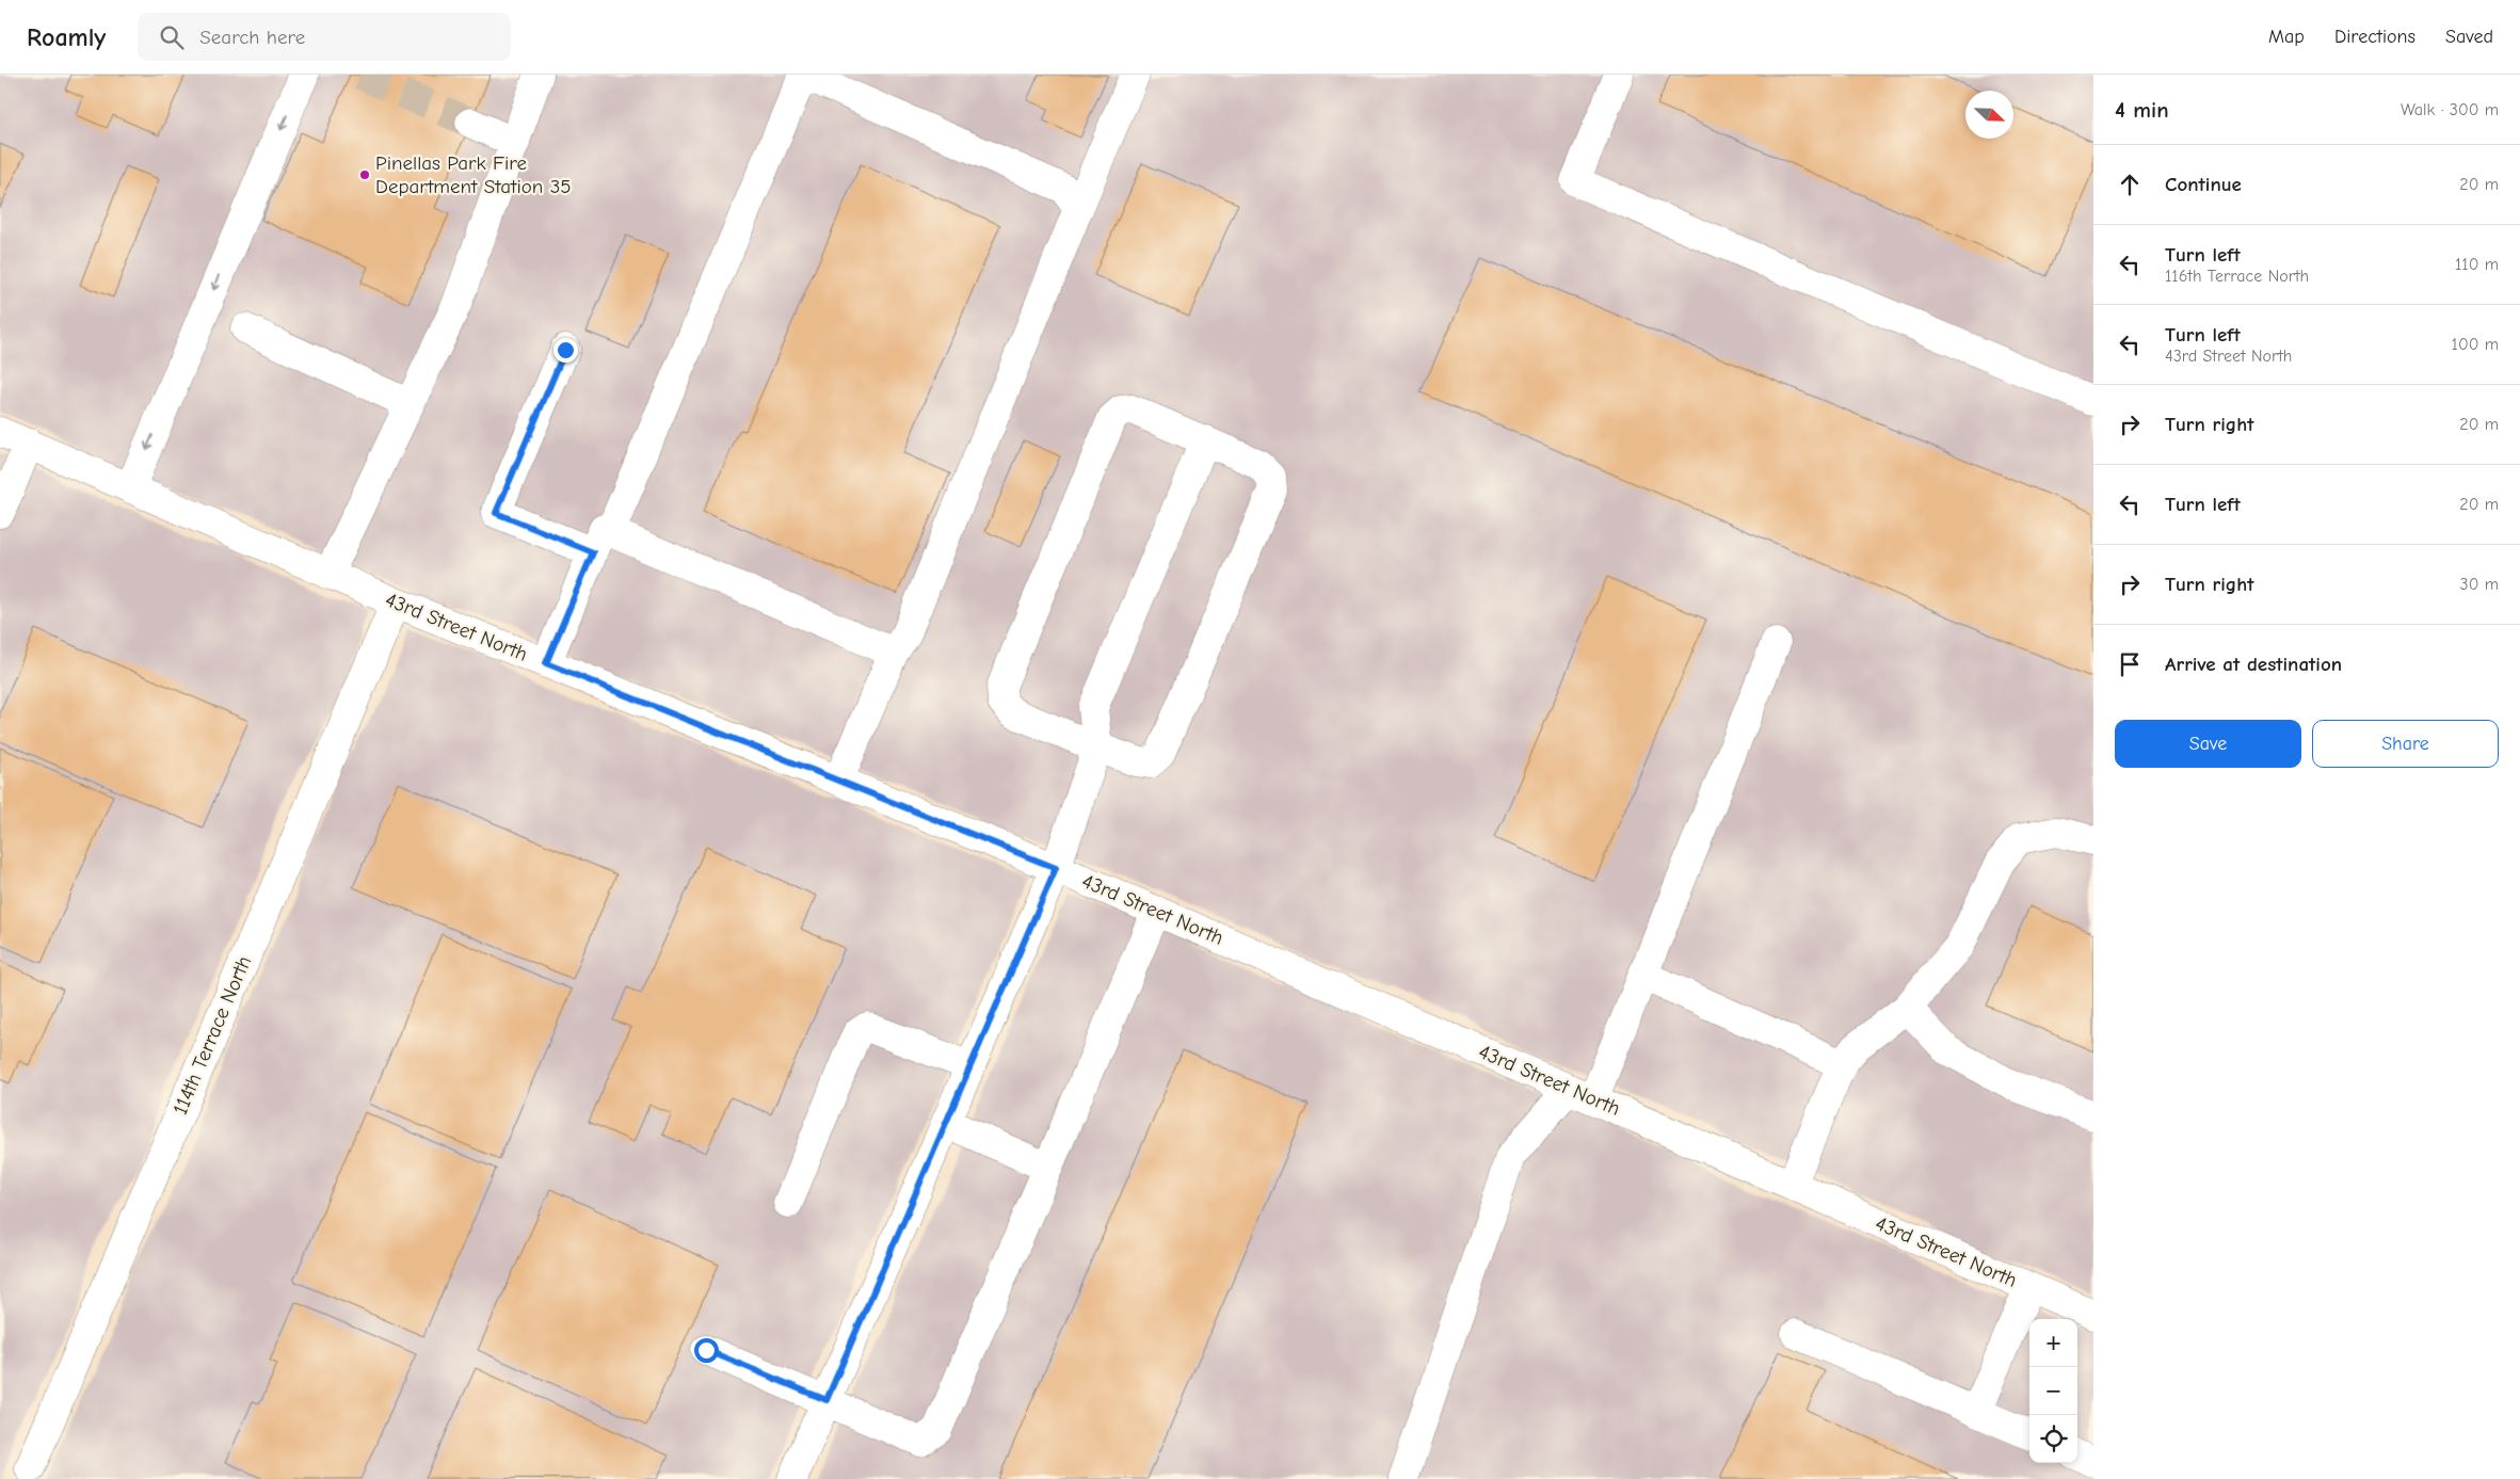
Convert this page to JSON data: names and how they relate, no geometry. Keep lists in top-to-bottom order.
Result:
{
  "streets": {
    "street": ["43rd Street North", "114th Terrace North"]
  },
  "crossings": [
    ["43rd Street North", "114th Terrace North"]
  ],
  "places": ["Pinellas Park Fire Department Station 35"],
  "north": "bottom right",
  "page": {
    "header": "Roamly",
    "search": "Search here",
    "nav": ["Map", "Directions", "Saved"],
    "heading": ["4 min", "Walk · 300 m"],
    "list": [
      ["Continue", "20 m"],
      ["Turn left", "116th Terrace North", "110 m"],
      ["Turn left", "43rd Street North", "100 m"],
      ["Turn right", "20 m"],
      ["Turn left", "20 m"],
      ["Turn right", "30 m"],
      "Arrive at destination"
    ],
    "buttons": ["Save", "Share"],
    "map_buttons": ["+", "−"]
  }
}
